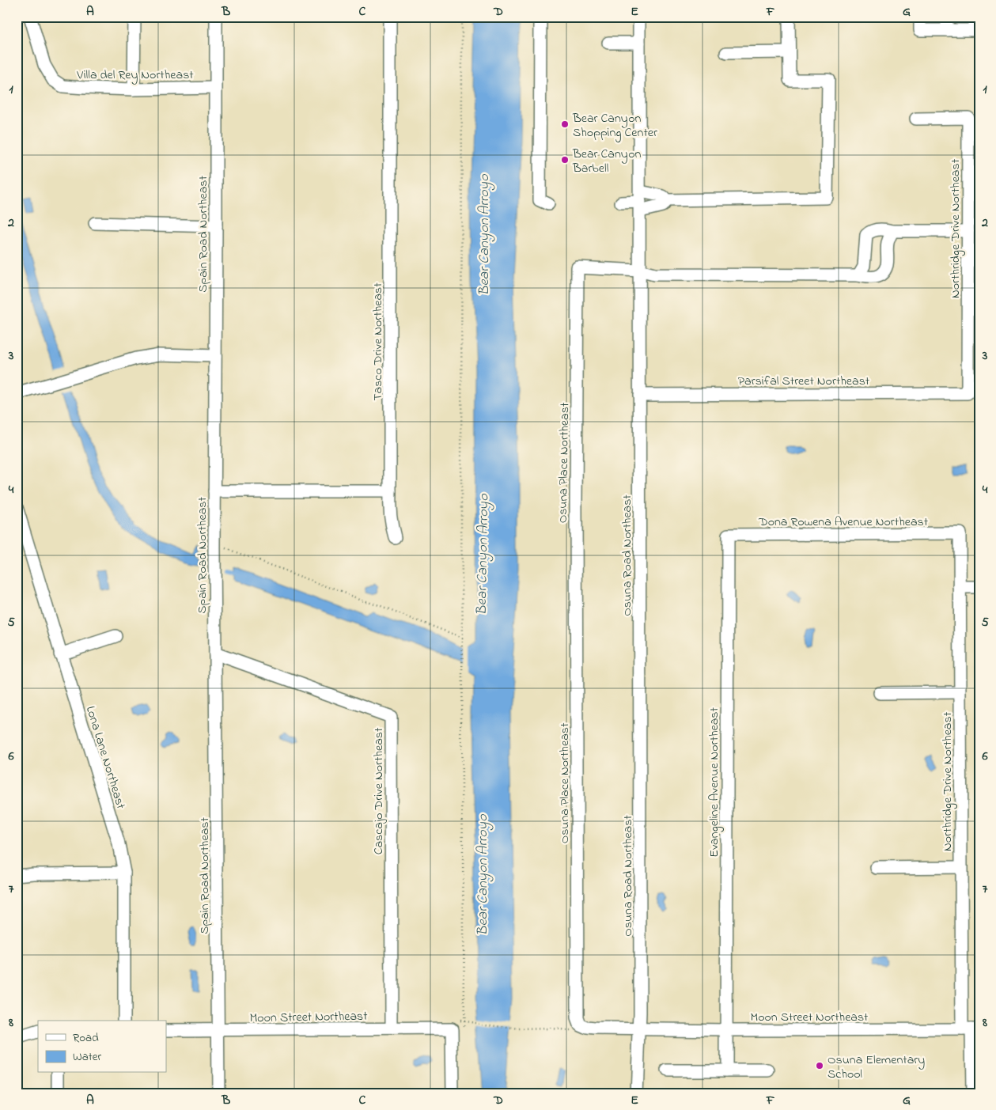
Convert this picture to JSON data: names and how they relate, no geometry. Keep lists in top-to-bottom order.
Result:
{
  "streets": {
    "street": [
      "Villa del Rey Northeast",
      "Northridge Drive Northeast",
      "Spain Road Northeast",
      "Tasco Drive Northeast",
      "Parsifal Street Northeast",
      "Osuna Place Northeast",
      "Dona Rowena Avenue Northeast",
      "Osuna Road Northeast",
      "Lona Lane Northeast",
      "Evangeline Avenue Northeast",
      "Cascajo Drive Northeast",
      "Moon Street Northeast"
    ]
  },
  "crossings": [
    ["Villa del Rey Northeast", "Spain Road Northeast"],
    ["Northridge Drive Northeast", "Parsifal Street Northeast"],
    ["Northridge Drive Northeast", "Dona Rowena Avenue Northeast"],
    ["Northridge Drive Northeast", "Moon Street Northeast"],
    ["Spain Road Northeast", "Cascajo Drive Northeast"],
    ["Spain Road Northeast", "Moon Street Northeast"],
    ["Parsifal Street Northeast", "Osuna Road Northeast"],
    ["Osuna Place Northeast", "Osuna Road Northeast"],
    ["Dona Rowena Avenue Northeast", "Evangeline Avenue Northeast"],
    ["Osuna Road Northeast", "Moon Street Northeast"],
    ["Evangeline Avenue Northeast", "Moon Street Northeast"],
    ["Cascajo Drive Northeast", "Moon Street Northeast"]
  ],
  "water": ["Bear Canyon Arroyo"],
  "places": ["Bear Canyon Shopping Center", "Bear Canyon Barbell", "Osuna Elementary School"],
  "legend": ["Road", "Water"],
  "grid": {
    "columns": [
      "A",
      "B",
      "C",
      "D",
      "E",
      "F",
      "G"
    ],
    "rows": [
      "1",
      "2",
      "3",
      "4",
      "5",
      "6",
      "7",
      "8"
    ]
  }
}
